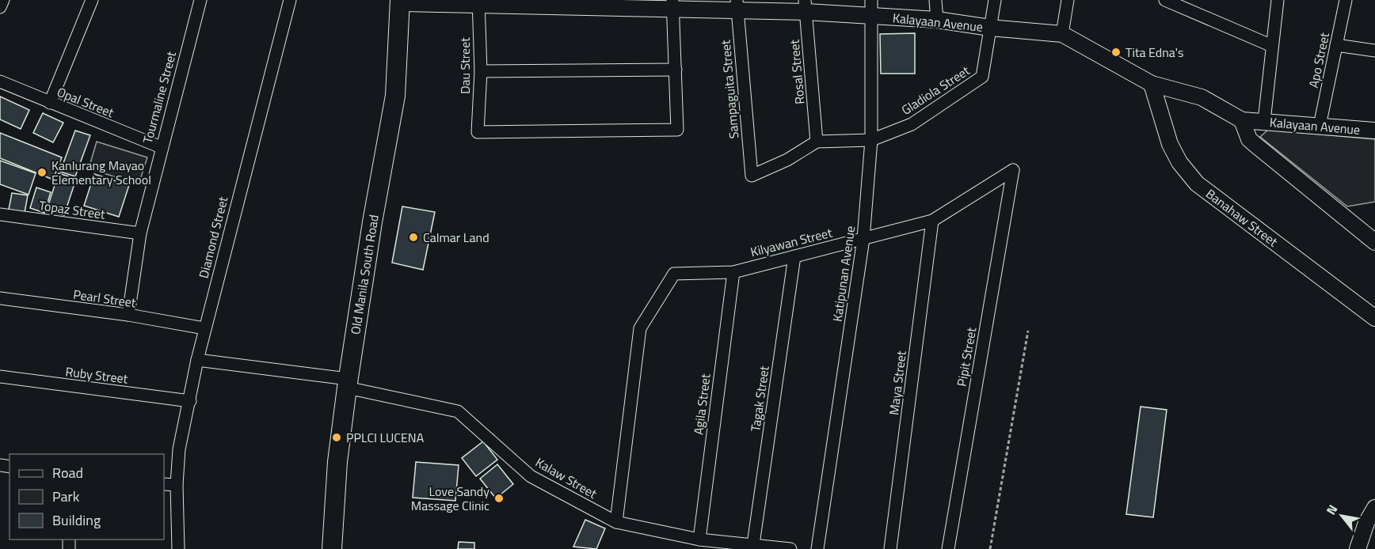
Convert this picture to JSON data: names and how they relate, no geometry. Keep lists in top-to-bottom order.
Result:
{
  "streets": {
    "main road": ["Old Manila South Road"],
    "street": [
      "Kalayaan Avenue",
      "Apo Street",
      "Dau Street",
      "Rosal Street",
      "Sampaguita Street",
      "Gladiola Street",
      "Tourmaline Street",
      "Opal Street",
      "Topaz Street",
      "Banahaw Street",
      "Diamond Street",
      "Kilyawan Street",
      "Katipunan Avenue",
      "Pearl Street",
      "Pipit Street",
      "Ruby Street",
      "Maya Street",
      "Tagak Street",
      "Agila Street",
      "Kalaw Street"
    ]
  },
  "crossings": [
    ["Kalayaan Avenue", "Apo Street"],
    ["Kalayaan Avenue", "Dau Street"],
    ["Kalayaan Avenue", "Rosal Street"],
    ["Kalayaan Avenue", "Sampaguita Street"],
    ["Kalayaan Avenue", "Gladiola Street"],
    ["Kalayaan Avenue", "Banahaw Street"],
    ["Kalayaan Avenue", "Katipunan Avenue"],
    ["Kalayaan Avenue", "Old Manila South Road"],
    ["Rosal Street", "Sampaguita Street"],
    ["Rosal Street", "Gladiola Street"],
    ["Sampaguita Street", "Gladiola Street"],
    ["Gladiola Street", "Katipunan Avenue"],
    ["Tourmaline Street", "Opal Street"],
    ["Tourmaline Street", "Topaz Street"],
    ["Tourmaline Street", "Pearl Street"],
    ["Diamond Street", "Pearl Street"],
    ["Diamond Street", "Ruby Street"],
    ["Diamond Street", "Kalaw Street"],
    ["Kilyawan Street", "Katipunan Avenue"],
    ["Kilyawan Street", "Pipit Street"],
    ["Kilyawan Street", "Maya Street"],
    ["Kilyawan Street", "Tagak Street"],
    ["Kilyawan Street", "Agila Street"],
    ["Kilyawan Street", "Kalaw Street"],
    ["Old Manila South Road", "Kalaw Street"],
    ["Tagak Street", "Kalaw Street"],
    ["Agila Street", "Kalaw Street"]
  ],
  "places": [
    "Tita Edna's",
    "Kanlurang Mayao Elementary School",
    "Calmar Land",
    "PPLCI LUCENA",
    "Love Sandy Massage Clinic"
  ],
  "legend": ["Road", "Park", "Building"],
  "north": "top left"
}
